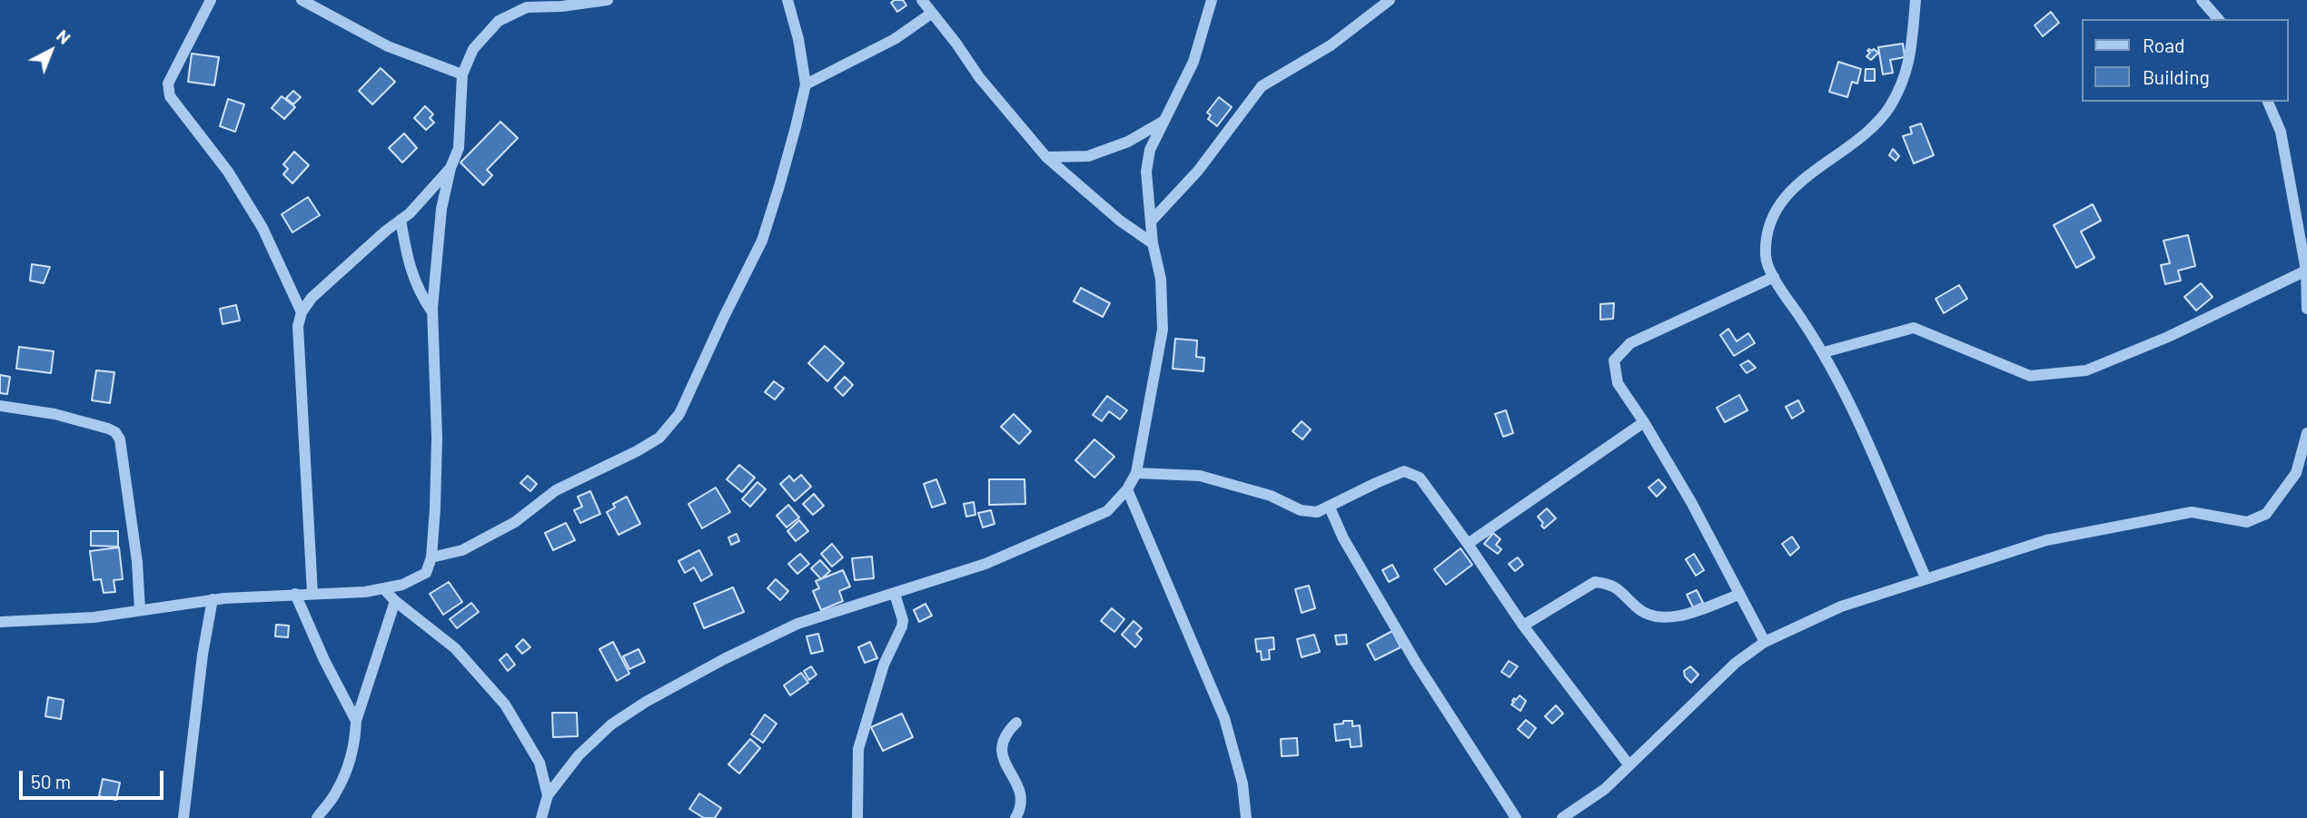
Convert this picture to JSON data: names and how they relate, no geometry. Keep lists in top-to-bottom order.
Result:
{
  "legend": ["Road", "Building"],
  "scale_bar": "50 m",
  "north": "top right"
}
